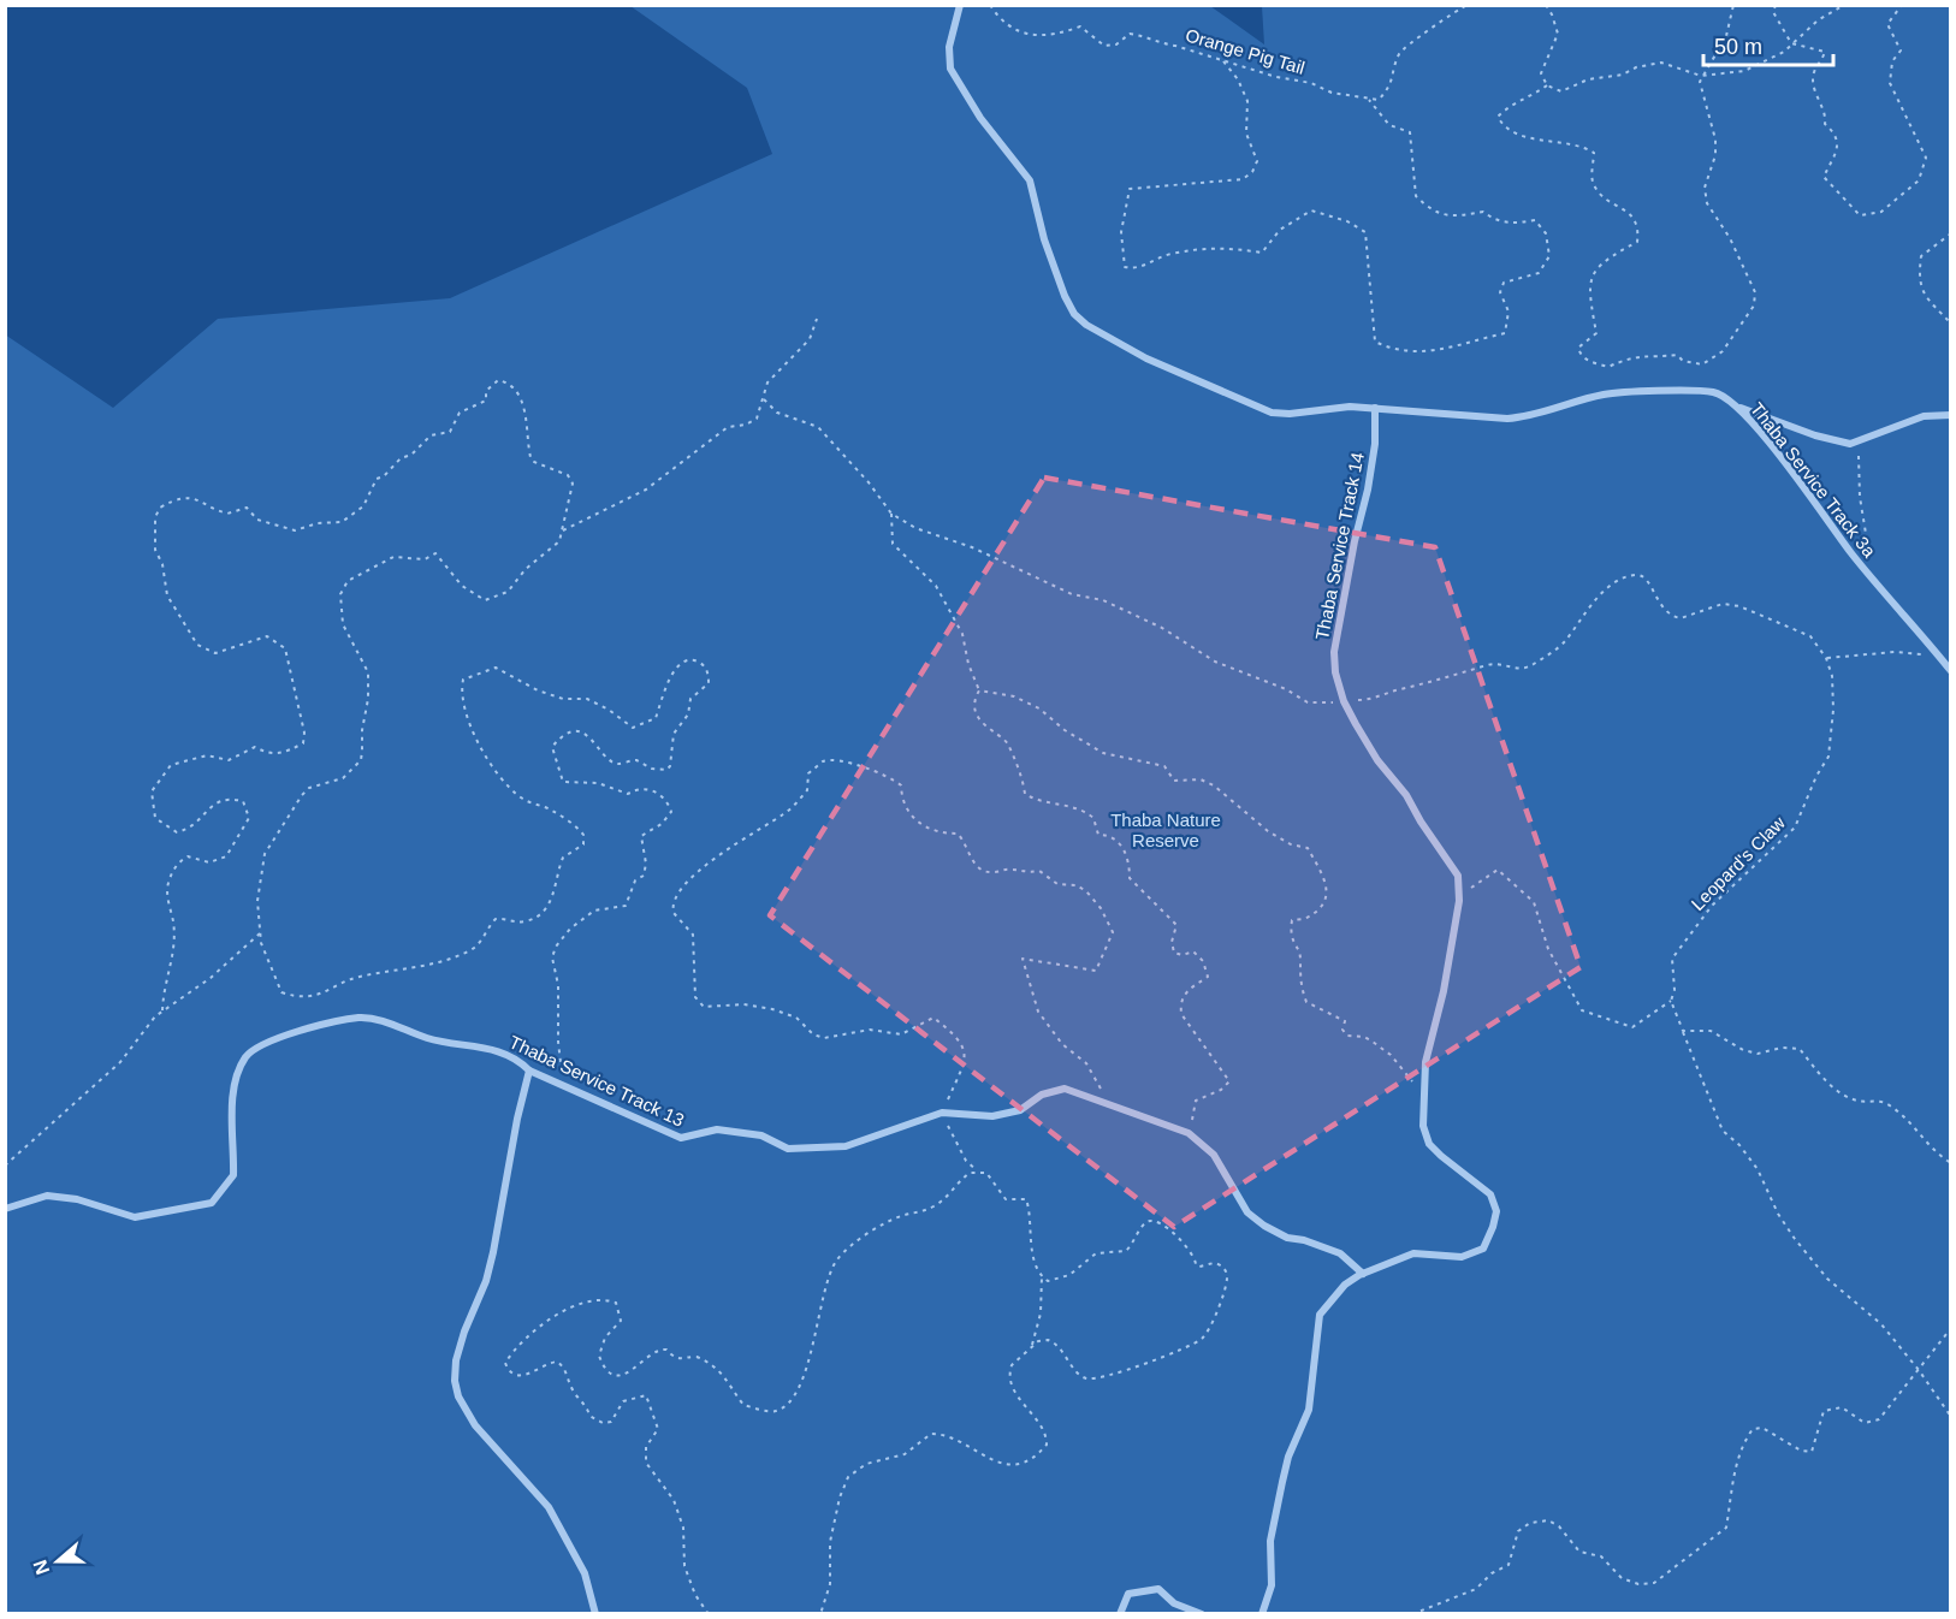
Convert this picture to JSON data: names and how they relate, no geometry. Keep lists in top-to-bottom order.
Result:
{
  "streets": {
    "street": ["Thaba Service Track 3a", "Thaba Service Track 14", "Thaba Service Track 13"],
    "path": ["Orange Pig Tail", "Leopard's Claw"]
  },
  "crossings": [
    ["Thaba Service Track 3a", "Thaba Service Track 14"],
    ["Thaba Service Track 14", "Thaba Service Track 13"]
  ],
  "parks": ["Thaba Nature Reserve"],
  "scale_bar": "50 m",
  "north": "left"
}
